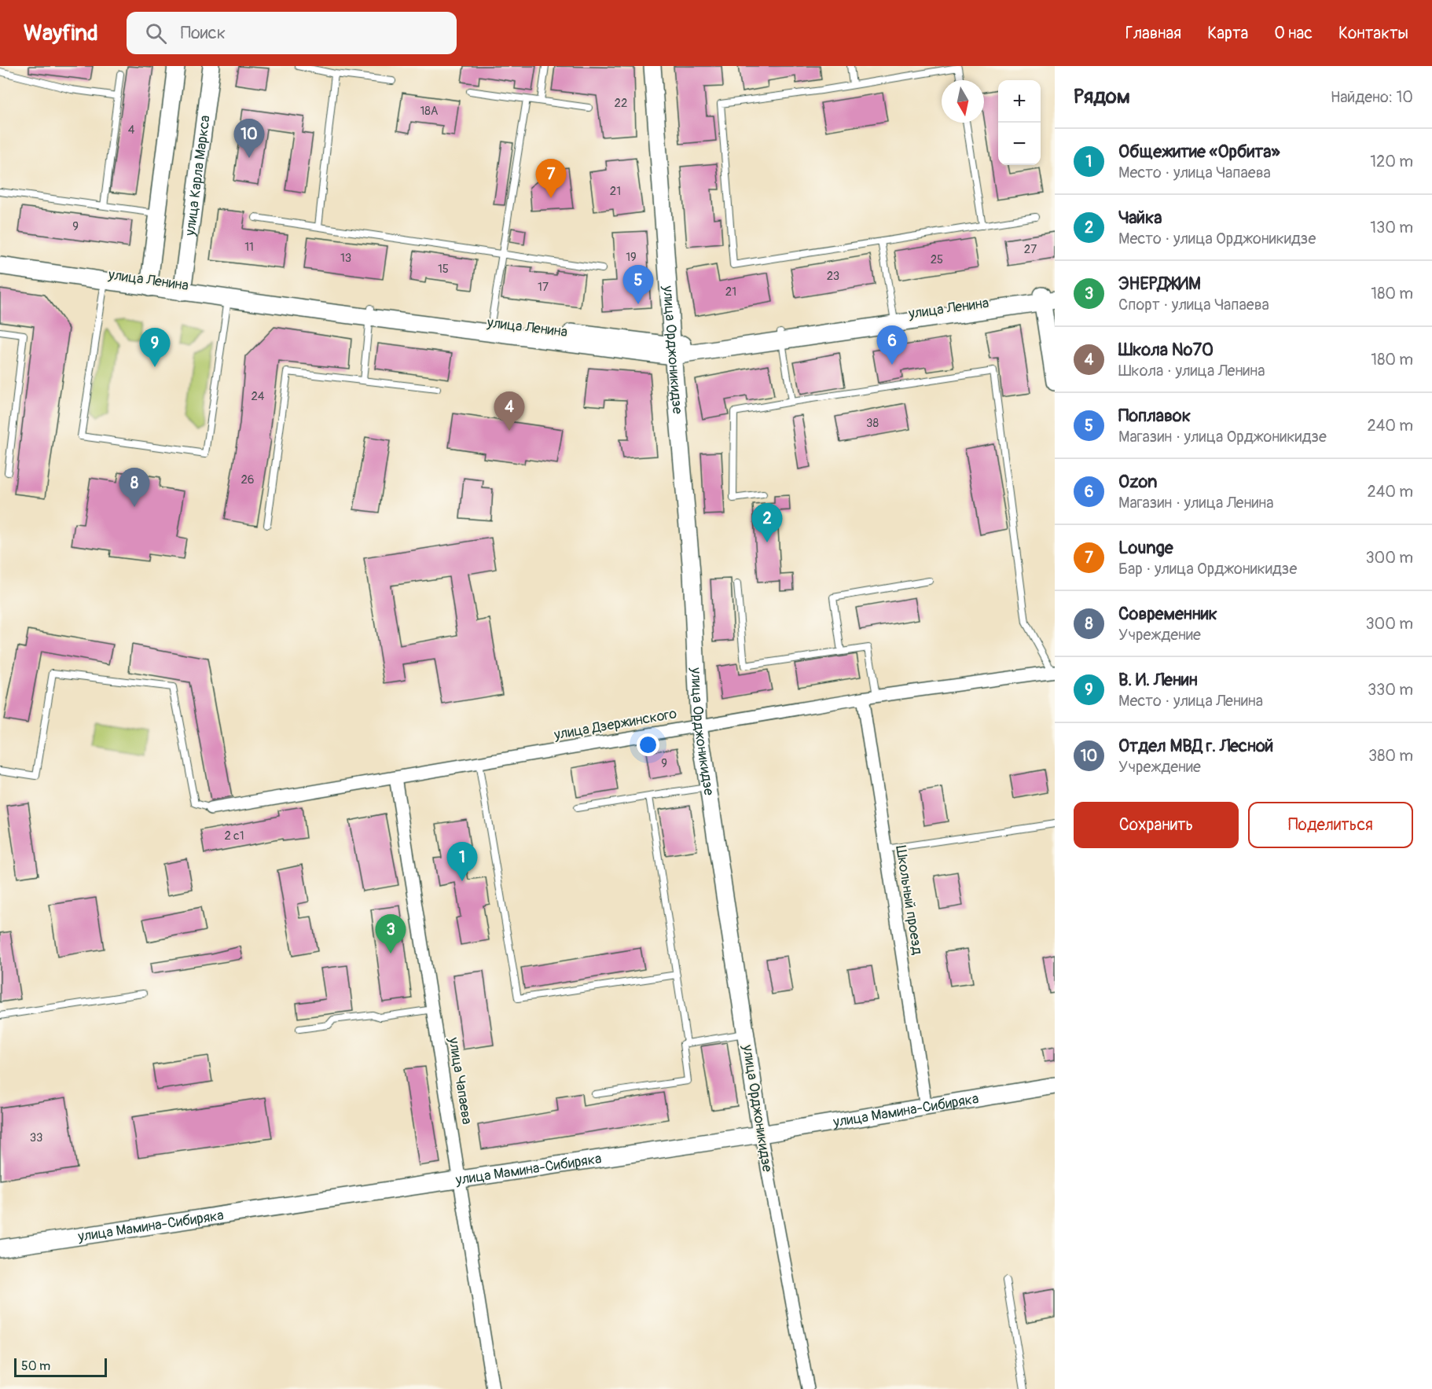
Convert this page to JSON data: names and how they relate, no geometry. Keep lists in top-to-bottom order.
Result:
{
  "streets": {
    "main road": [
      "улица Карла Маркса",
      "улица Ленина",
      "улица Орджоникидзе",
      "улица Мамина-Сибиряка"
    ],
    "street": ["улица Дзержинского", "Школьный проезд", "улица Чапаева"]
  },
  "crossings": [
    ["улица Карла Маркса", "улица Ленина"],
    ["улица Ленина", "улица Орджоникидзе"],
    ["улица Орджоникидзе", "улица Дзержинского"],
    ["улица Орджоникидзе", "улица Мамина-Сибиряка"],
    ["улица Дзержинского", "Школьный проезд"],
    ["улица Дзержинского", "улица Чапаева"],
    ["Школьный проезд", "улица Мамина-Сибиряка"],
    ["улица Чапаева", "улица Мамина-Сибиряка"]
  ],
  "house_numbers": [
    "22",
    "18А",
    "4",
    "21",
    "9",
    "11",
    "27",
    "19",
    "13",
    "25",
    "15",
    "23",
    "17",
    "21",
    "24",
    "38",
    "26",
    "9",
    "2 с1",
    "33"
  ],
  "scale_bar": "50 m",
  "north": "bottom",
  "page": {
    "header": "Wayfind",
    "search": "Поиск",
    "nav": [
      "Главная",
      "Карта",
      "О нас",
      "Контакты"
    ],
    "heading": ["Рядом", "Найдено: 10"],
    "map_buttons": ["+", "−"],
    "pins": [
      "10",
      "7",
      "5",
      "6",
      "9",
      "4",
      "8",
      "2",
      "1",
      "3"
    ],
    "list": [
      {
        "mark": "1",
        "name": "Общежитие «Орбита»",
        "note": "Место · улица Чапаева",
        "value": "120 m"
      },
      {
        "mark": "2",
        "name": "Чайка",
        "note": "Место · улица Орджоникидзе",
        "value": "130 m"
      },
      {
        "mark": "3",
        "name": "ЭНЕРДЖИМ",
        "note": "Спорт · улица Чапаева",
        "value": "180 m"
      },
      {
        "mark": "4",
        "name": "Школа №70",
        "note": "Школа · улица Ленина",
        "value": "180 m"
      },
      {
        "mark": "5",
        "name": "Поплавок",
        "note": "Магазин · улица Орджоникидзе",
        "value": "240 m"
      },
      {
        "mark": "6",
        "name": "Ozon",
        "note": "Магазин · улица Ленина",
        "value": "240 m"
      },
      {
        "mark": "7",
        "name": "Lounge",
        "note": "Бар · улица Орджоникидзе",
        "value": "300 m"
      },
      {
        "mark": "8",
        "name": "Современник",
        "note": "Учреждение",
        "value": "300 m"
      },
      {
        "mark": "9",
        "name": "В. И. Ленин",
        "note": "Место · улица Ленина",
        "value": "330 m"
      },
      {
        "mark": "10",
        "name": "Отдел МВД г. Лесной",
        "note": "Учреждение",
        "value": "380 m"
      }
    ],
    "buttons": ["Сохранить", "Поделиться"],
    "scale": "50 m"
  }
}
